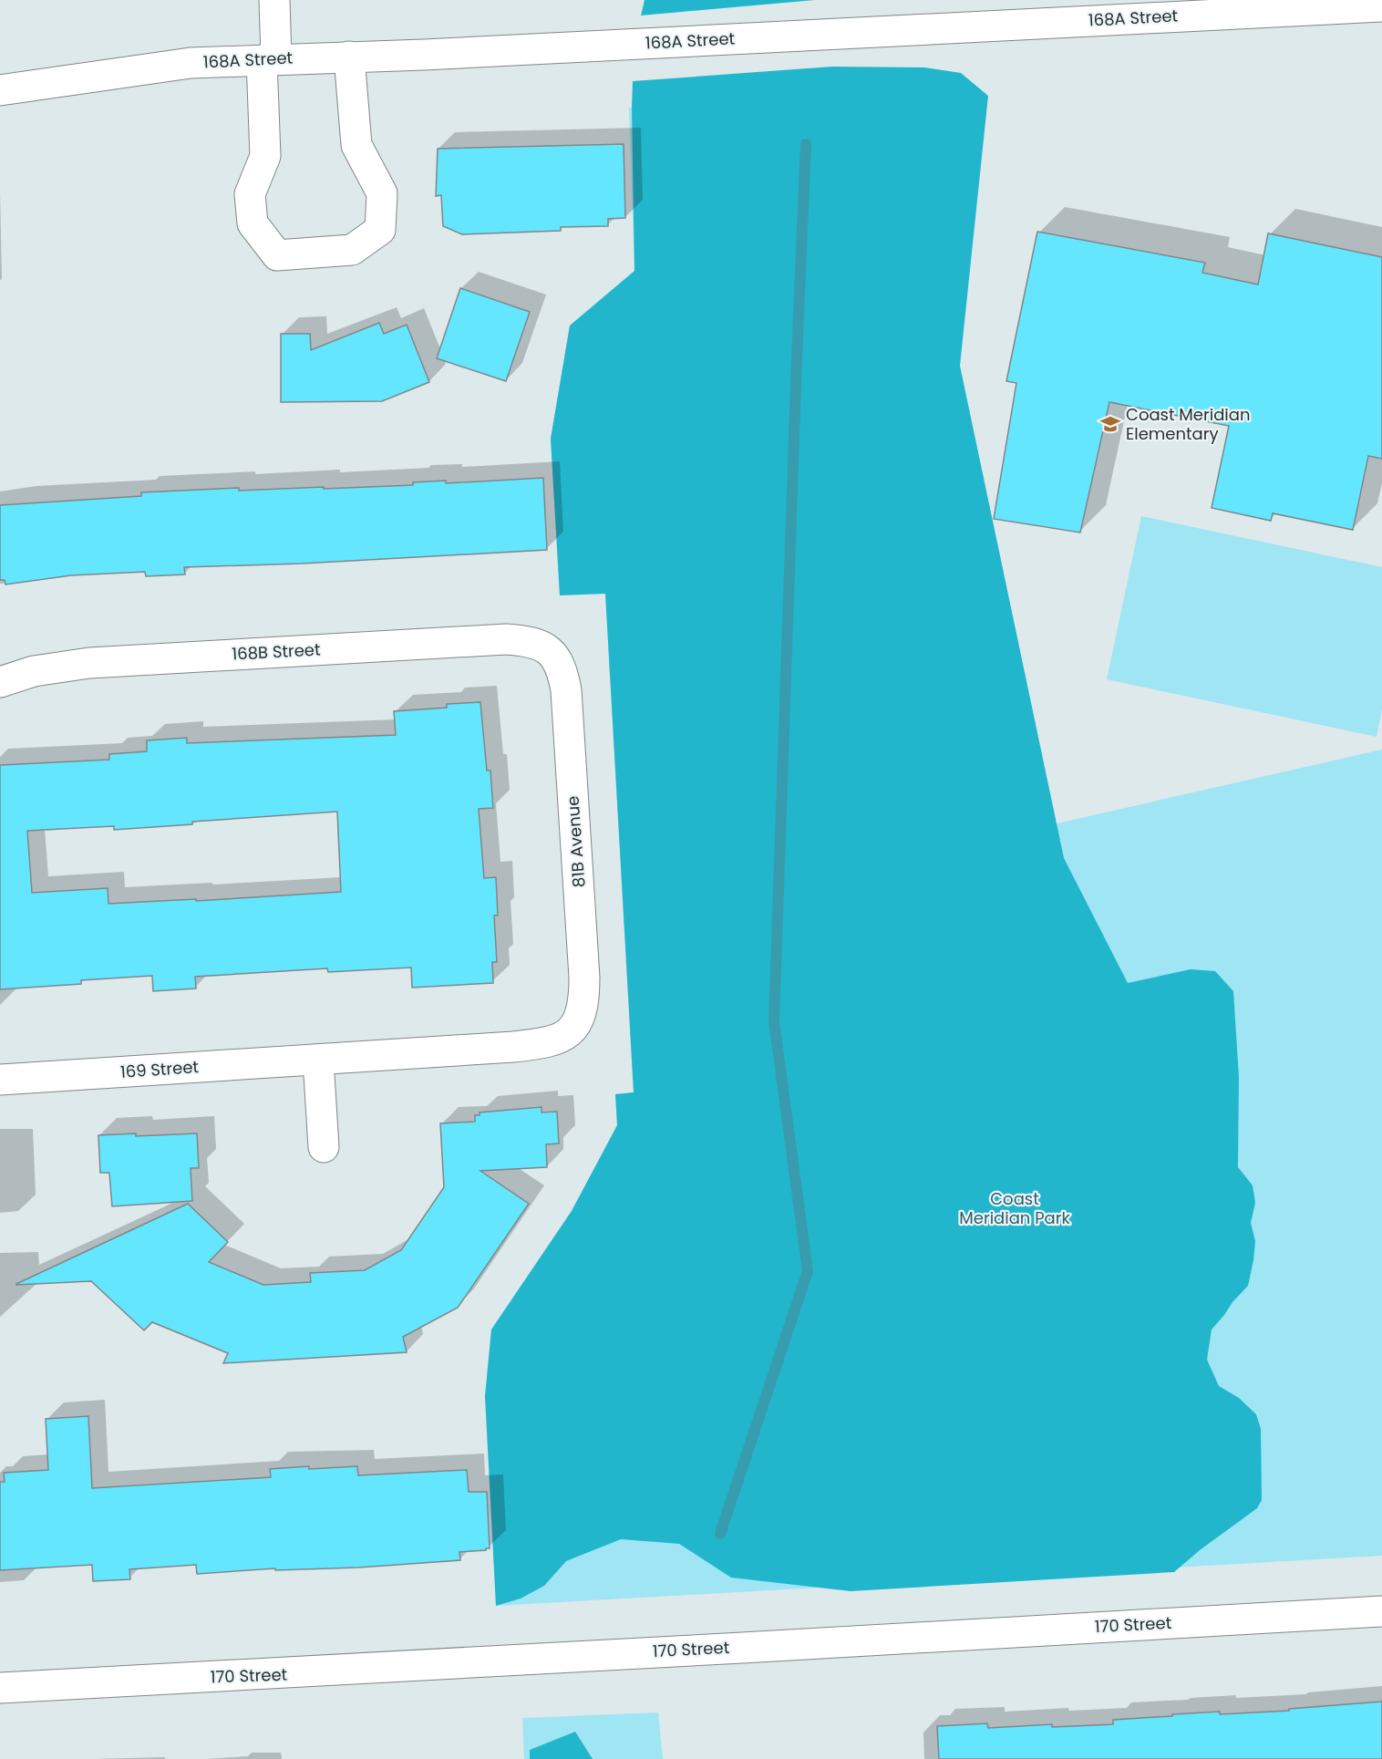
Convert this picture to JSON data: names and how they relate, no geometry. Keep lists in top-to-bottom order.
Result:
{
  "streets": {
    "street": [
      "168A Street",
      "168B Street",
      "81B Avenue",
      "169 Street",
      "170 Street"
    ]
  },
  "crossings": [
    ["168B Street", "81B Avenue"],
    ["81B Avenue", "169 Street"]
  ],
  "parks": ["Coast Meridian Park"],
  "places": {
    "school or university": ["Coast Meridian Elementary"]
  }
}
